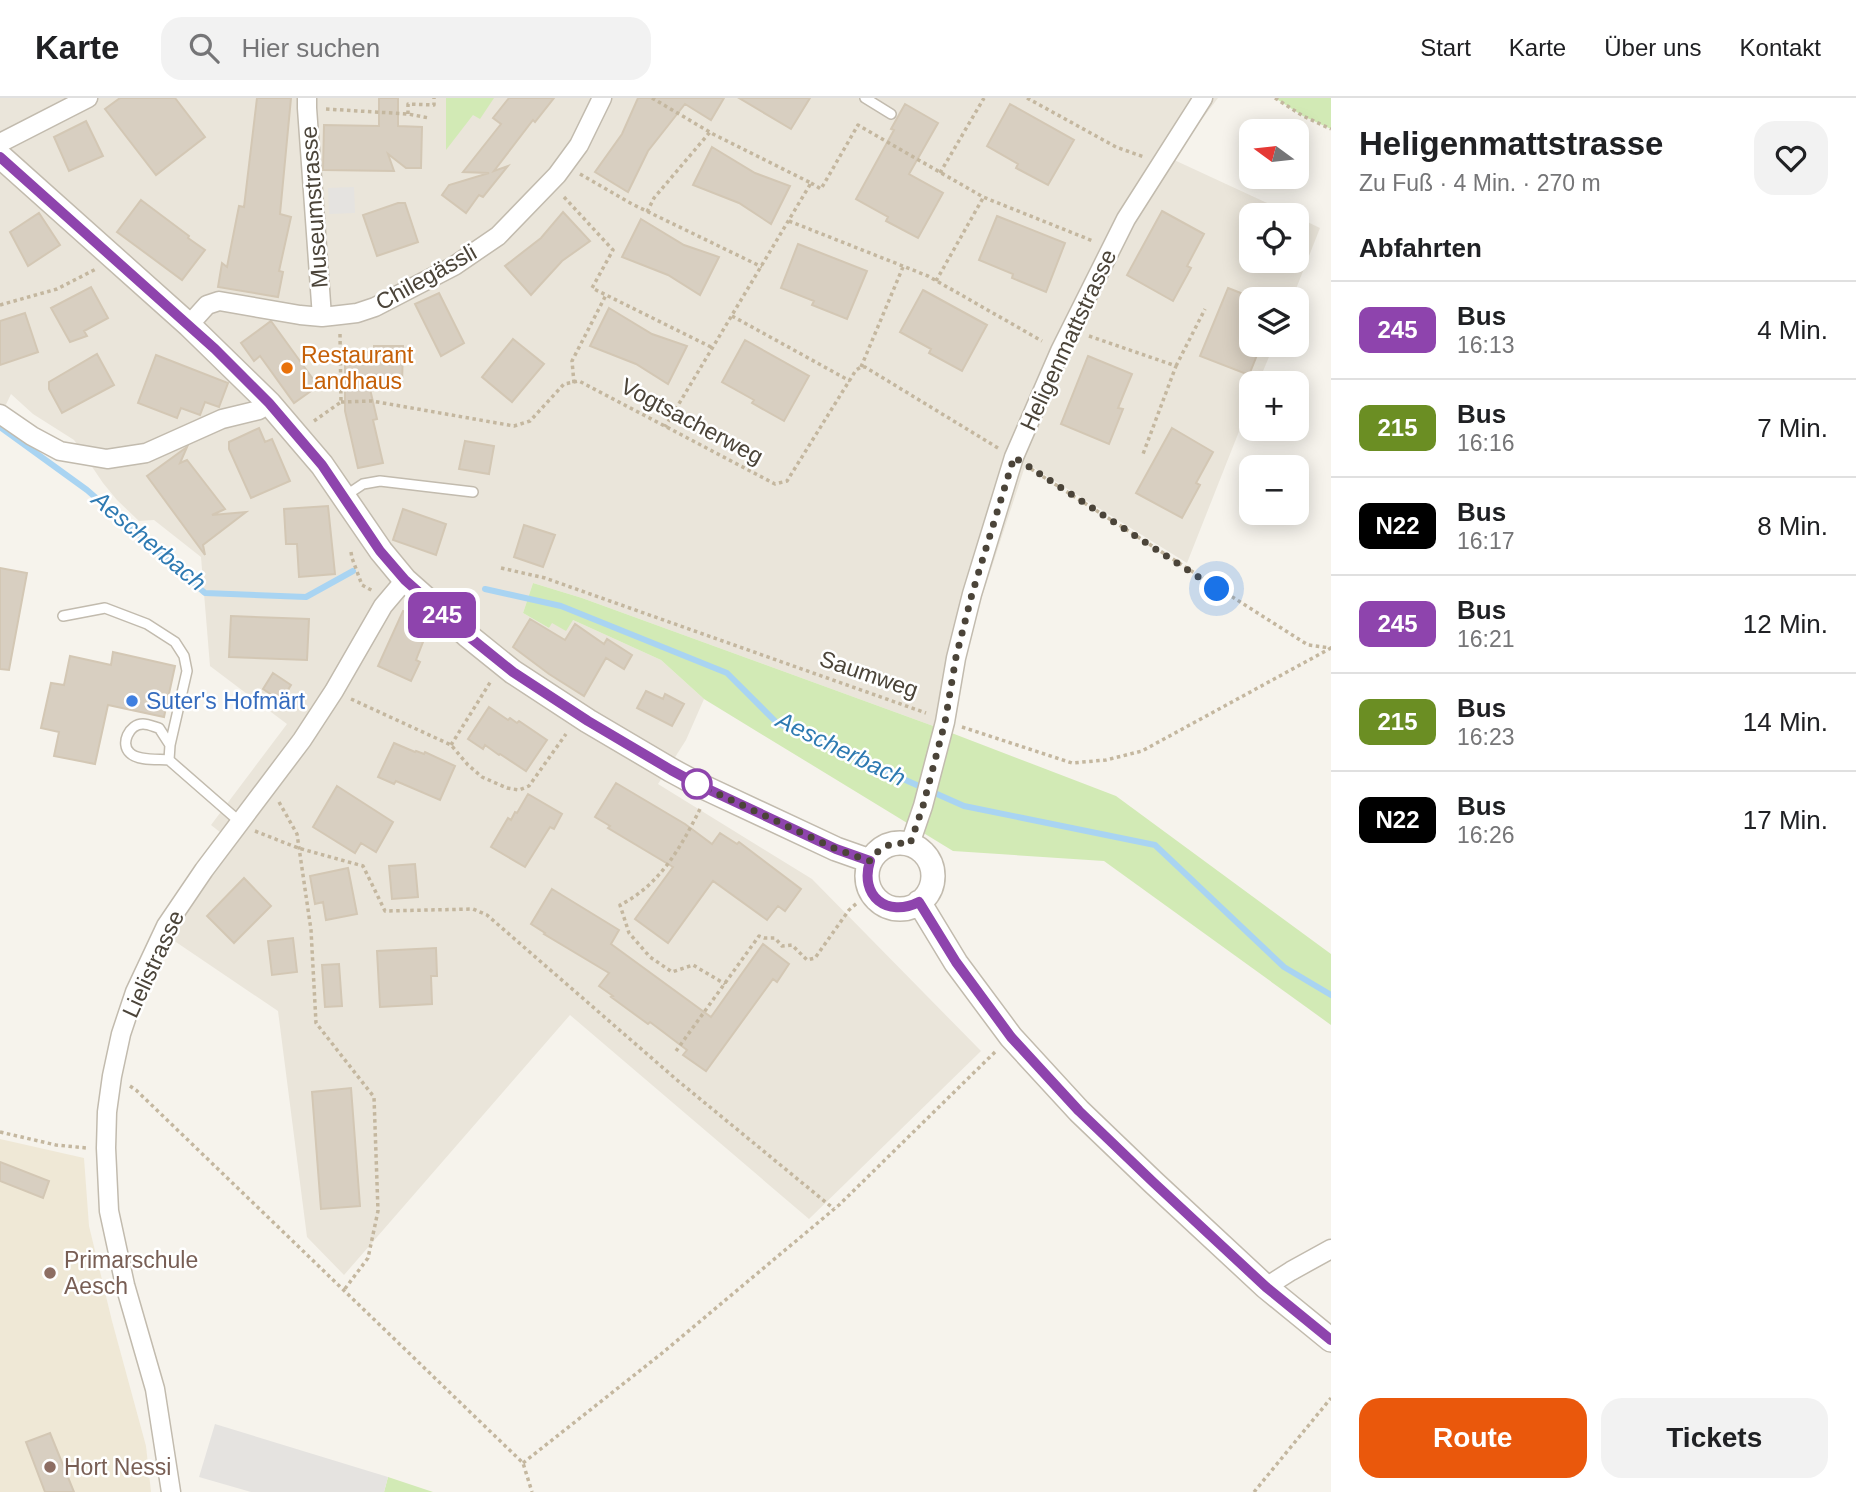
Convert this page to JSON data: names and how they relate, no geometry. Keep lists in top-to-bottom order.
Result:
{
  "streets": {
    "street": [
      "Museumstrasse",
      "Chilegässli",
      "Heligenmattstrasse",
      "Lielistrasse"
    ],
    "path": ["Vogtsacherweg", "Saumweg"]
  },
  "crossings": [
    ["Museumstrasse", "Chilegässli"],
    ["Heligenmattstrasse", "Saumweg"]
  ],
  "water": ["Aescherbach"],
  "places": [
    "Restaurant Landhaus",
    "Suter's Hofmärt",
    "Primarschule Aesch",
    "Hort Nessi"
  ],
  "lines": ["bus line 245"],
  "north": "left",
  "page": {
    "header": "Karte",
    "search": "Hier suchen",
    "nav": [
      "Start",
      "Karte",
      "Über uns",
      "Kontakt"
    ],
    "on_map": "245",
    "heading": [
      ["Heligenmattstrasse", "Zu Fuß · 4 Min. · 270 m"],
      "Abfahrten"
    ],
    "map_buttons": ["+", "−"],
    "list": [
      {
        "mark": "245",
        "name": "Bus",
        "note": "16:13",
        "value": "4 Min."
      },
      {
        "mark": "215",
        "name": "Bus",
        "note": "16:16",
        "value": "7 Min."
      },
      {
        "mark": "N22",
        "name": "Bus",
        "note": "16:17",
        "value": "8 Min."
      },
      {
        "mark": "245",
        "name": "Bus",
        "note": "16:21",
        "value": "12 Min."
      },
      {
        "mark": "215",
        "name": "Bus",
        "note": "16:23",
        "value": "14 Min."
      },
      {
        "mark": "N22",
        "name": "Bus",
        "note": "16:26",
        "value": "17 Min."
      }
    ],
    "buttons": ["Route", "Tickets"]
  }
}
